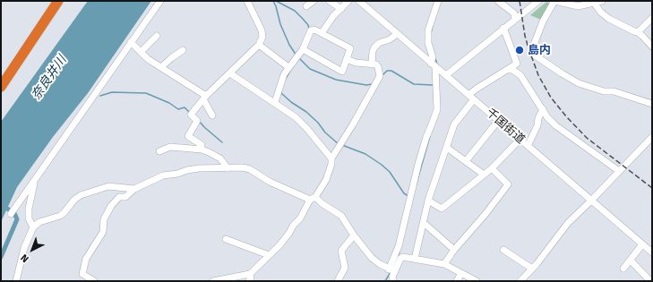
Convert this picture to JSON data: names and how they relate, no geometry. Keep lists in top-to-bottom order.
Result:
{
  "streets": {
    "street": ["千国街道"]
  },
  "water": ["奈良井川"],
  "places": ["島内"],
  "north": "bottom left"
}
